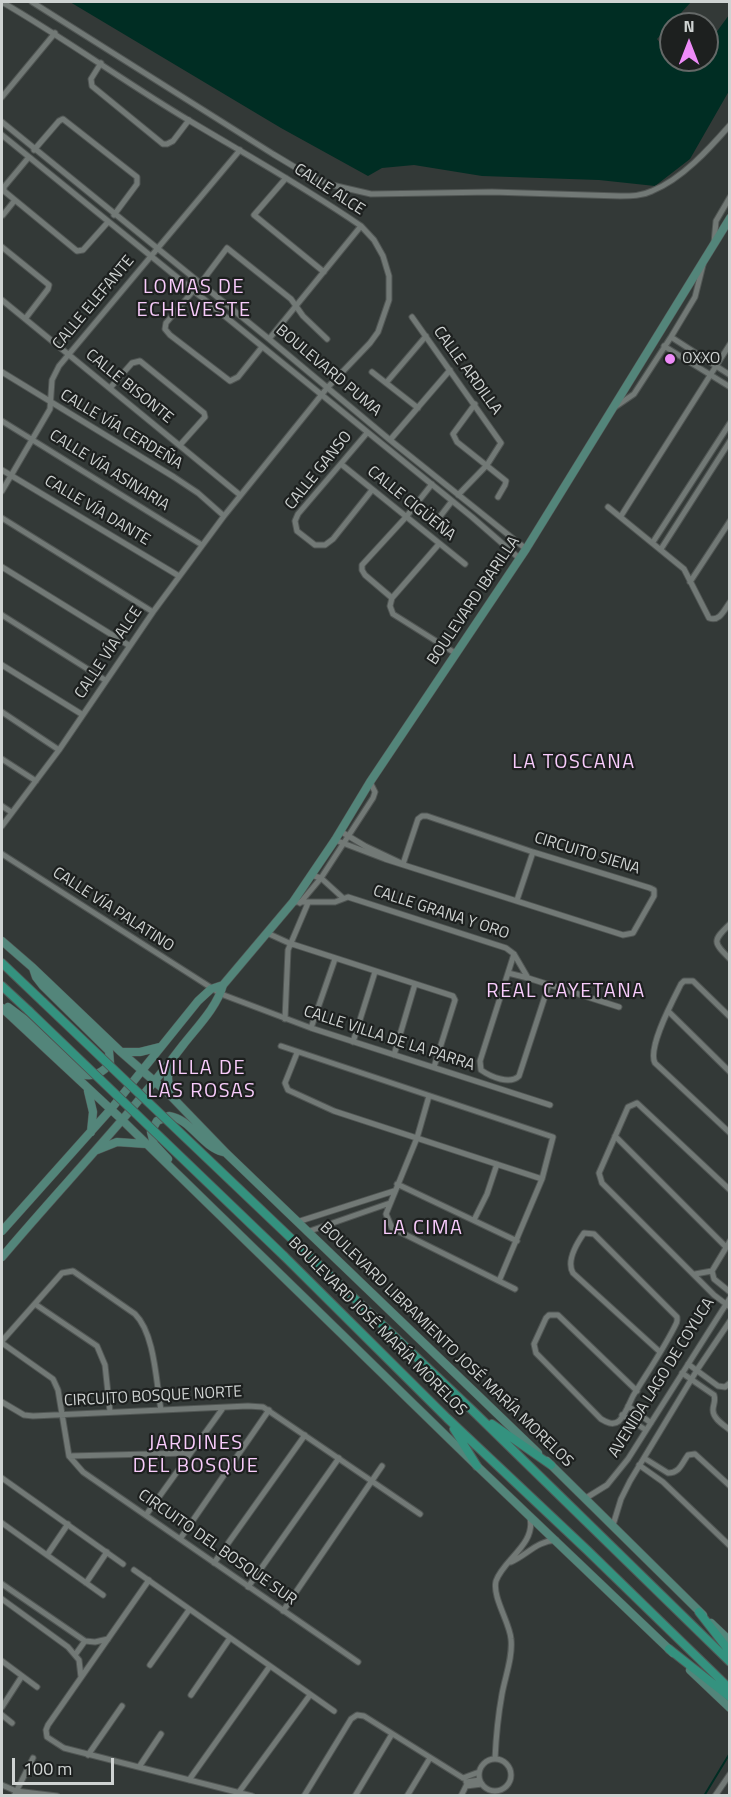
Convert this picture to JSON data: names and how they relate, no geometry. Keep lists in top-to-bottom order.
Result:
{
  "streets": {
    "main road": ["BOULEVARD JOSÉ MARÍA MORELOS"],
    "street": [
      "CALLE ALCE",
      "CALLE ELEFANTE",
      "BOULEVARD PUMA",
      "CALLE ARDILLA",
      "CALLE BISONTE",
      "CALLE VÍA CERDEÑA",
      "CALLE VÍA ASINARIA",
      "CALLE GANSO",
      "CALLE CIGÜEÑA",
      "CALLE VÍA DANTE",
      "BOULEVARD IBARILLA",
      "CALLE VÍA ALCE",
      "CIRCUITO SIENA",
      "CALLE VÍA PALATINO",
      "CALLE GRANA Y ORO",
      "CALLE VILLA DE LA PARRA",
      "BOULEVARD LIBRAMIENTO JOSÉ MARÍA MORELOS",
      "AVENIDA LAGO DE COYUCA",
      "CIRCUITO BOSQUE NORTE",
      "CIRCUITO DEL BOSQUE SUR"
    ]
  },
  "crossings": [
    ["CALLE ALCE", "CALLE ELEFANTE"],
    ["CALLE ALCE", "BOULEVARD PUMA"],
    ["CALLE ALCE", "CALLE BISONTE"],
    ["CALLE ALCE", "CALLE VÍA ALCE"],
    ["CALLE ELEFANTE", "BOULEVARD PUMA"],
    ["CALLE ELEFANTE", "CALLE BISONTE"],
    ["CALLE ELEFANTE", "CALLE VÍA CERDEÑA"],
    ["CALLE ELEFANTE", "CALLE VÍA ASINARIA"],
    ["CALLE ELEFANTE", "CALLE VÍA DANTE"],
    ["BOULEVARD PUMA", "CALLE GANSO"],
    ["BOULEVARD PUMA", "BOULEVARD IBARILLA"],
    ["CALLE BISONTE", "CALLE VÍA ALCE"],
    ["CALLE VÍA CERDEÑA", "CALLE VÍA ALCE"],
    ["CALLE VÍA ASINARIA", "CALLE VÍA ALCE"],
    ["CALLE GANSO", "CALLE CIGÜEÑA"],
    ["CALLE VÍA DANTE", "CALLE VÍA ALCE"],
    ["BOULEVARD IBARILLA", "CIRCUITO SIENA"],
    ["BOULEVARD IBARILLA", "CALLE VÍA PALATINO"],
    ["BOULEVARD IBARILLA", "CALLE GRANA Y ORO"],
    ["BOULEVARD IBARILLA", "CALLE VILLA DE LA PARRA"],
    ["CALLE VÍA PALATINO", "CALLE VILLA DE LA PARRA"],
    ["BOULEVARD LIBRAMIENTO JOSÉ MARÍA MORELOS", "AVENIDA LAGO DE COYUCA"]
  ],
  "districts": [
    "LOMAS DE ECHEVESTE",
    "LA TOSCANA",
    "REAL CAYETANA",
    "VILLA DE LAS ROSAS",
    "LA CIMA",
    "JARDINES DEL BOSQUE"
  ],
  "places": ["OXXO"],
  "scale_bar": "100 m",
  "north": "top"
}
